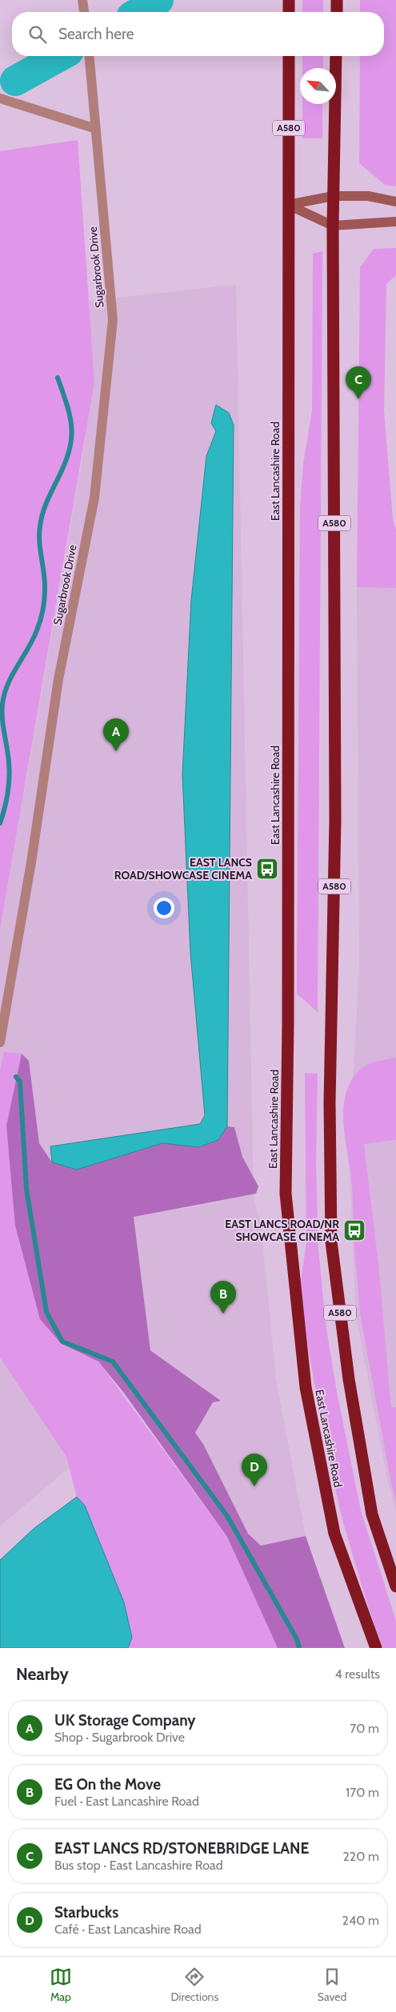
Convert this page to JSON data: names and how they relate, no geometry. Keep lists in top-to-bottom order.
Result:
{
  "streets": {
    "highway": ["A580", "East Lancashire Road"],
    "street": ["Sugarbrook Drive"]
  },
  "places": {
    "bus stop": ["EAST LANCS ROAD/SHOWCASE CINEMA", "EAST LANCS ROAD/NR SHOWCASE CINEMA"]
  },
  "north": "top left",
  "page": {
    "search": "Search here",
    "pins": [
      "C",
      "A",
      "B",
      "D"
    ],
    "heading": ["Nearby", "4 results"],
    "list": [
      {
        "mark": "A",
        "name": "UK Storage Company",
        "note": "Shop · Sugarbrook Drive",
        "value": "70 m"
      },
      {
        "mark": "B",
        "name": "EG On the Move",
        "note": "Fuel · East Lancashire Road",
        "value": "170 m"
      },
      {
        "mark": "C",
        "name": "EAST LANCS RD/STONEBRIDGE LANE",
        "note": "Bus stop · East Lancashire Road",
        "value": "220 m"
      },
      {
        "mark": "D",
        "name": "Starbucks",
        "note": "Café · East Lancashire Road",
        "value": "240 m"
      }
    ],
    "nav": ["Map", "Directions", "Saved"]
  }
}
